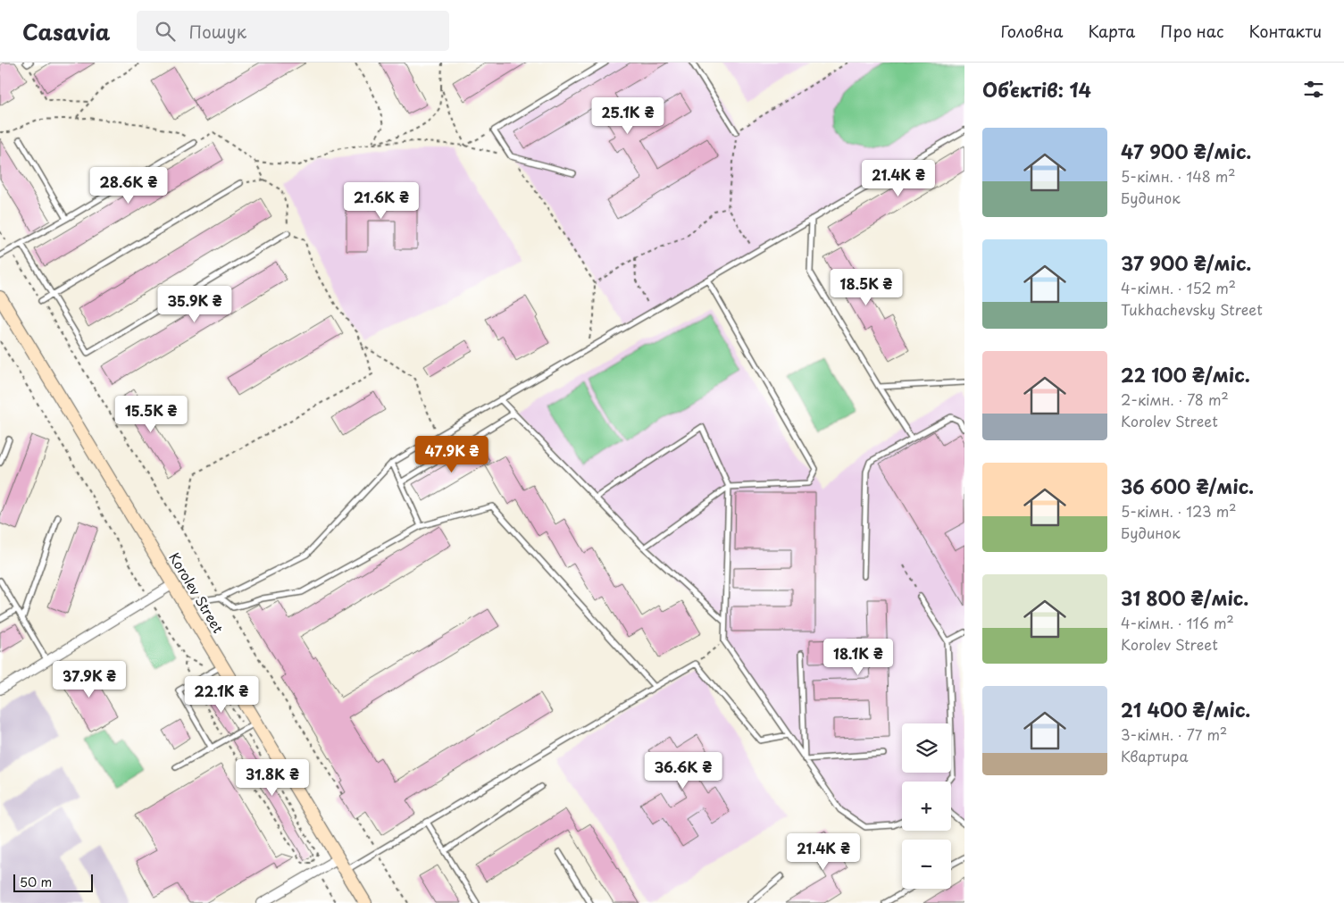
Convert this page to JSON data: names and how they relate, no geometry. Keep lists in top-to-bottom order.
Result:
{
  "streets": {
    "street": ["Korolev Street"]
  },
  "scale_bar": "50 m",
  "page": {
    "header": "Casavia",
    "search": "Пошук",
    "nav": [
      "Головна",
      "Карта",
      "Про нас",
      "Контакти"
    ],
    "heading": "Об’єктів: 14",
    "price": [
      "25.1K ₴",
      "21.4K ₴",
      "28.6K ₴",
      "21.6K ₴",
      "18.5K ₴",
      "35.9K ₴",
      "15.5K ₴",
      "47.9K ₴",
      "18.1K ₴",
      "37.9K ₴",
      "22.1K ₴",
      "36.6K ₴",
      "31.8K ₴",
      "21.4K ₴"
    ],
    "list": [
      {
        "name": "47 900 ₴/міс.",
        "note": "5-кімн. · 148 m² · Будинок"
      },
      {
        "name": "37 900 ₴/міс.",
        "note": "4-кімн. · 152 m² · Tukhachevsky Street"
      },
      {
        "name": "22 100 ₴/міс.",
        "note": "2-кімн. · 78 m² · Korolev Street"
      },
      {
        "name": "36 600 ₴/міс.",
        "note": "5-кімн. · 123 m² · Будинок"
      },
      {
        "name": "31 800 ₴/міс.",
        "note": "4-кімн. · 116 m² · Korolev Street"
      },
      {
        "name": "21 400 ₴/міс.",
        "note": "3-кімн. · 77 m² · Квартира"
      }
    ],
    "map_buttons": ["+", "−"],
    "scale": "50 m"
  }
}
